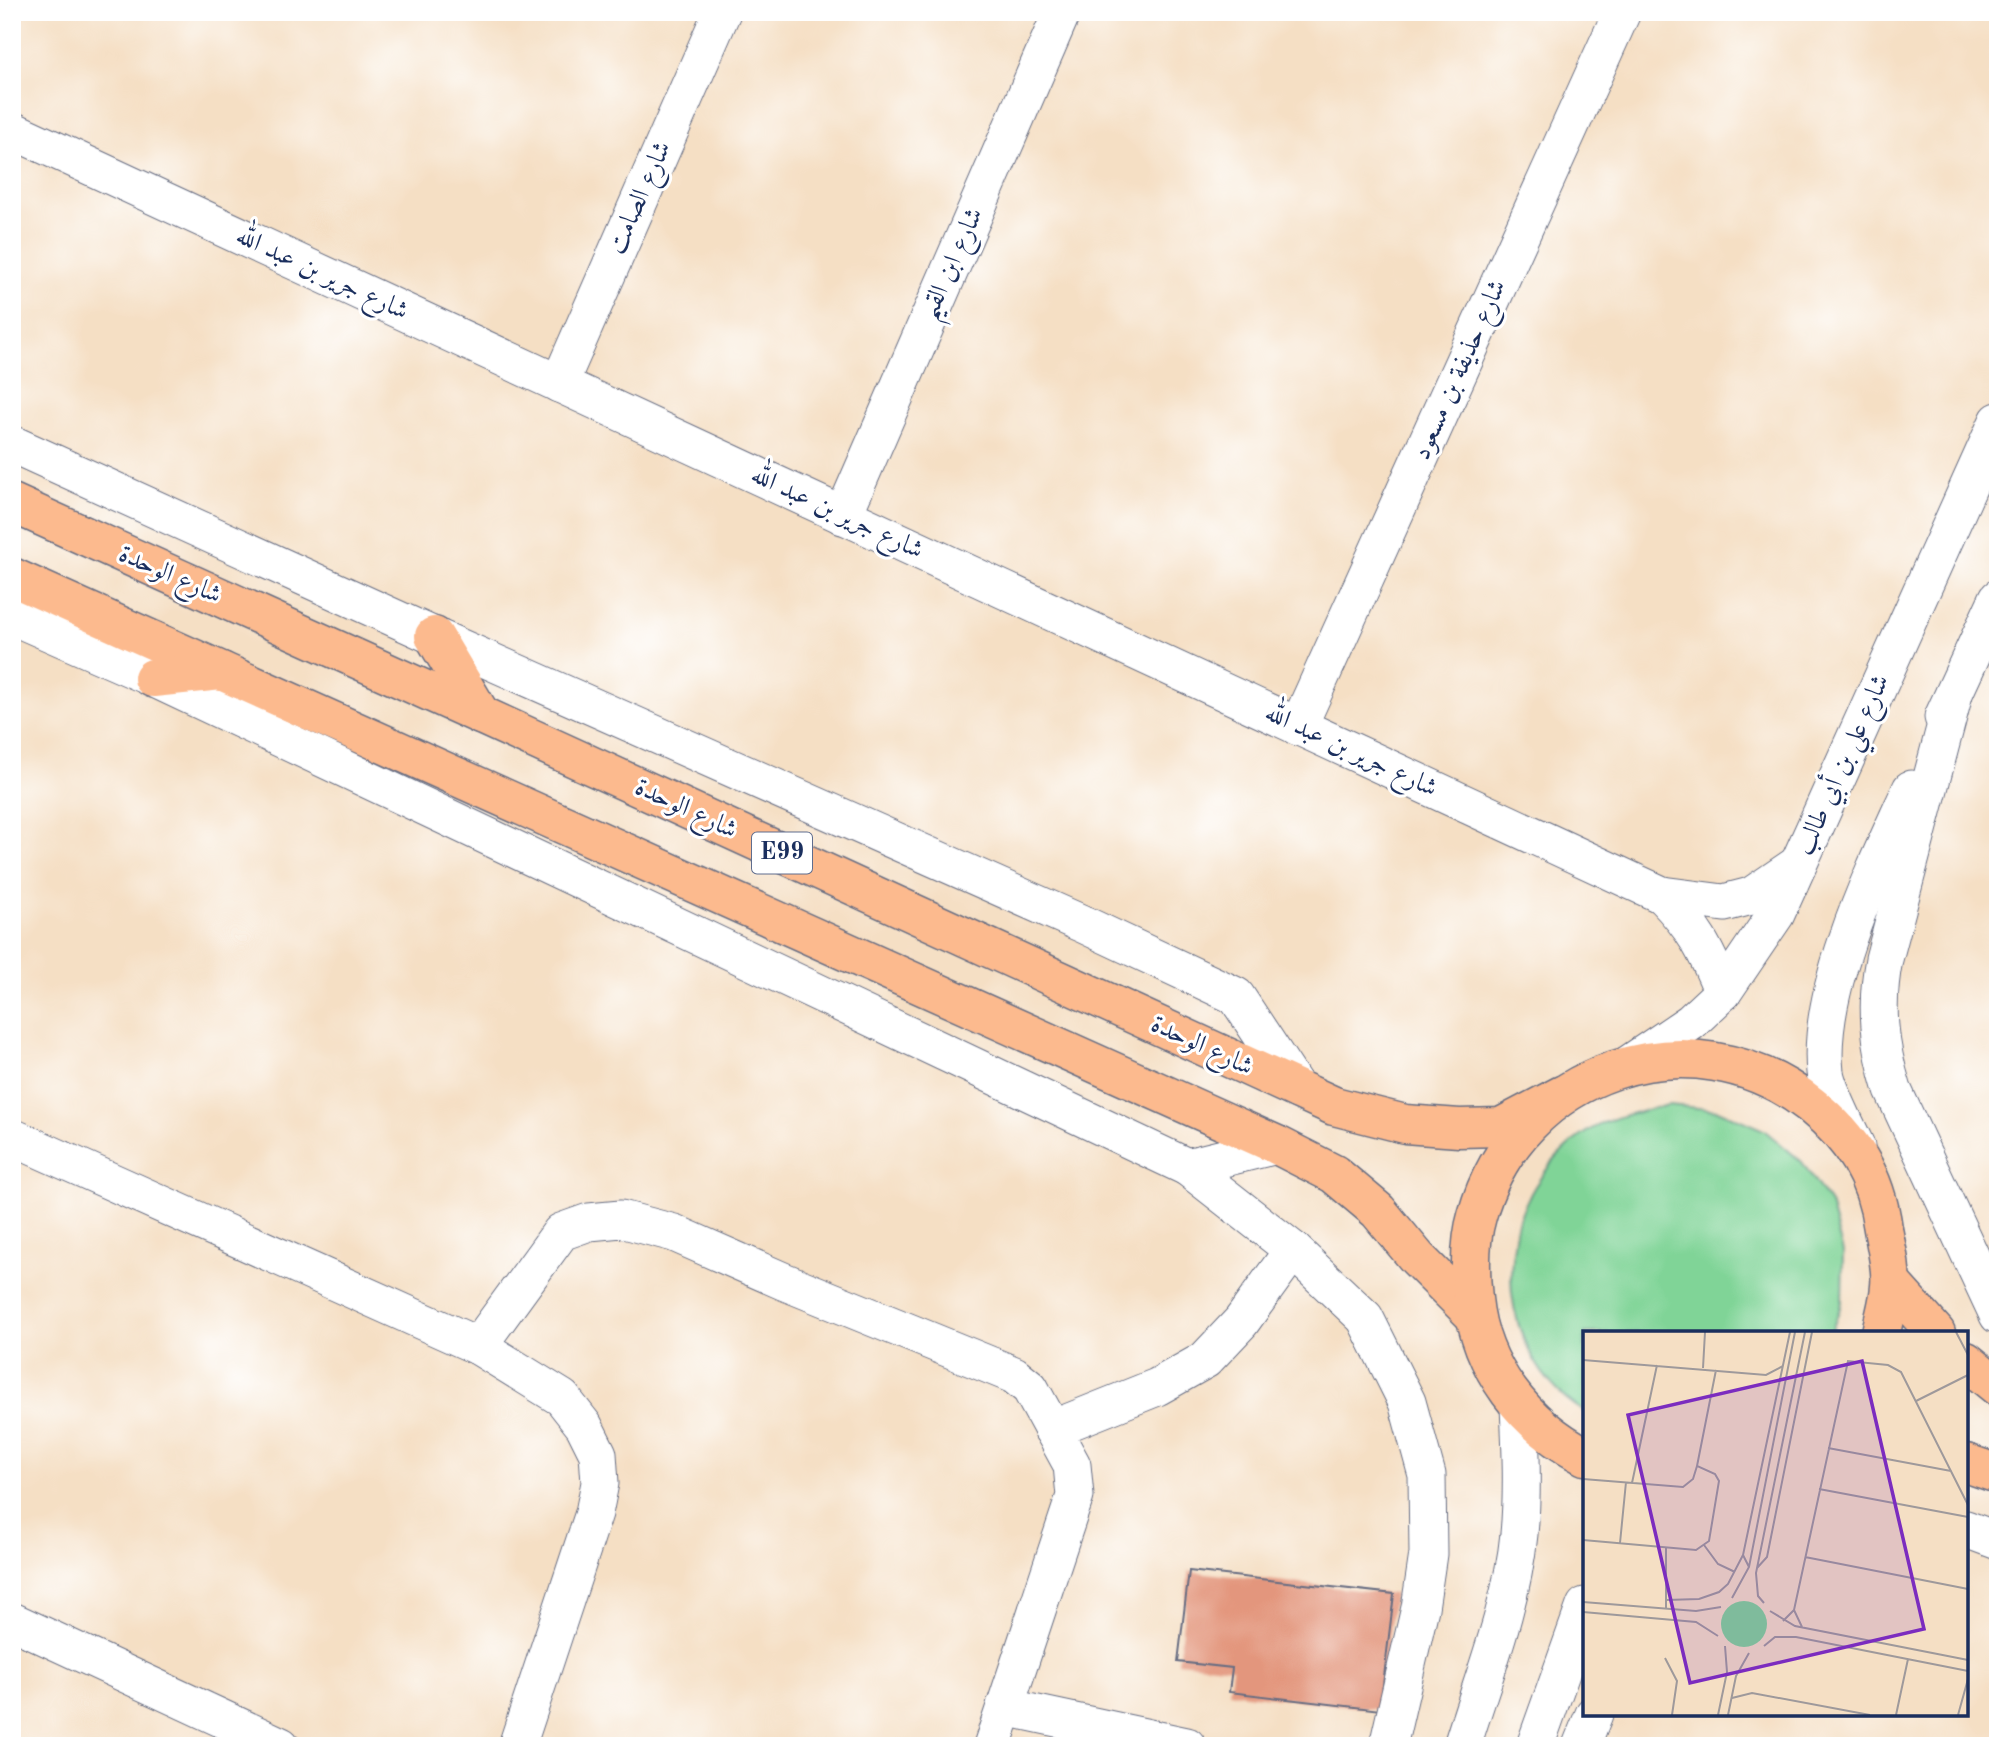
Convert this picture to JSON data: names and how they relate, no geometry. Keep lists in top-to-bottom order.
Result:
{
  "streets": {
    "main road": ["شارع الوحدة", "E99"],
    "street": [
      "شارع الصامت",
      "شارع ابن القيم",
      "شارع جرير بن عبد الله",
      "شارع حذيفة بن مسعود",
      "شارع علي بن أبي طالب"
    ]
  },
  "crossings": [
    ["شارع الصامت", "شارع جرير بن عبد الله"],
    ["شارع ابن القيم", "شارع جرير بن عبد الله"],
    ["شارع جرير بن عبد الله", "شارع حذيفة بن مسعود"],
    ["شارع جرير بن عبد الله", "شارع علي بن أبي طالب"]
  ]
}
